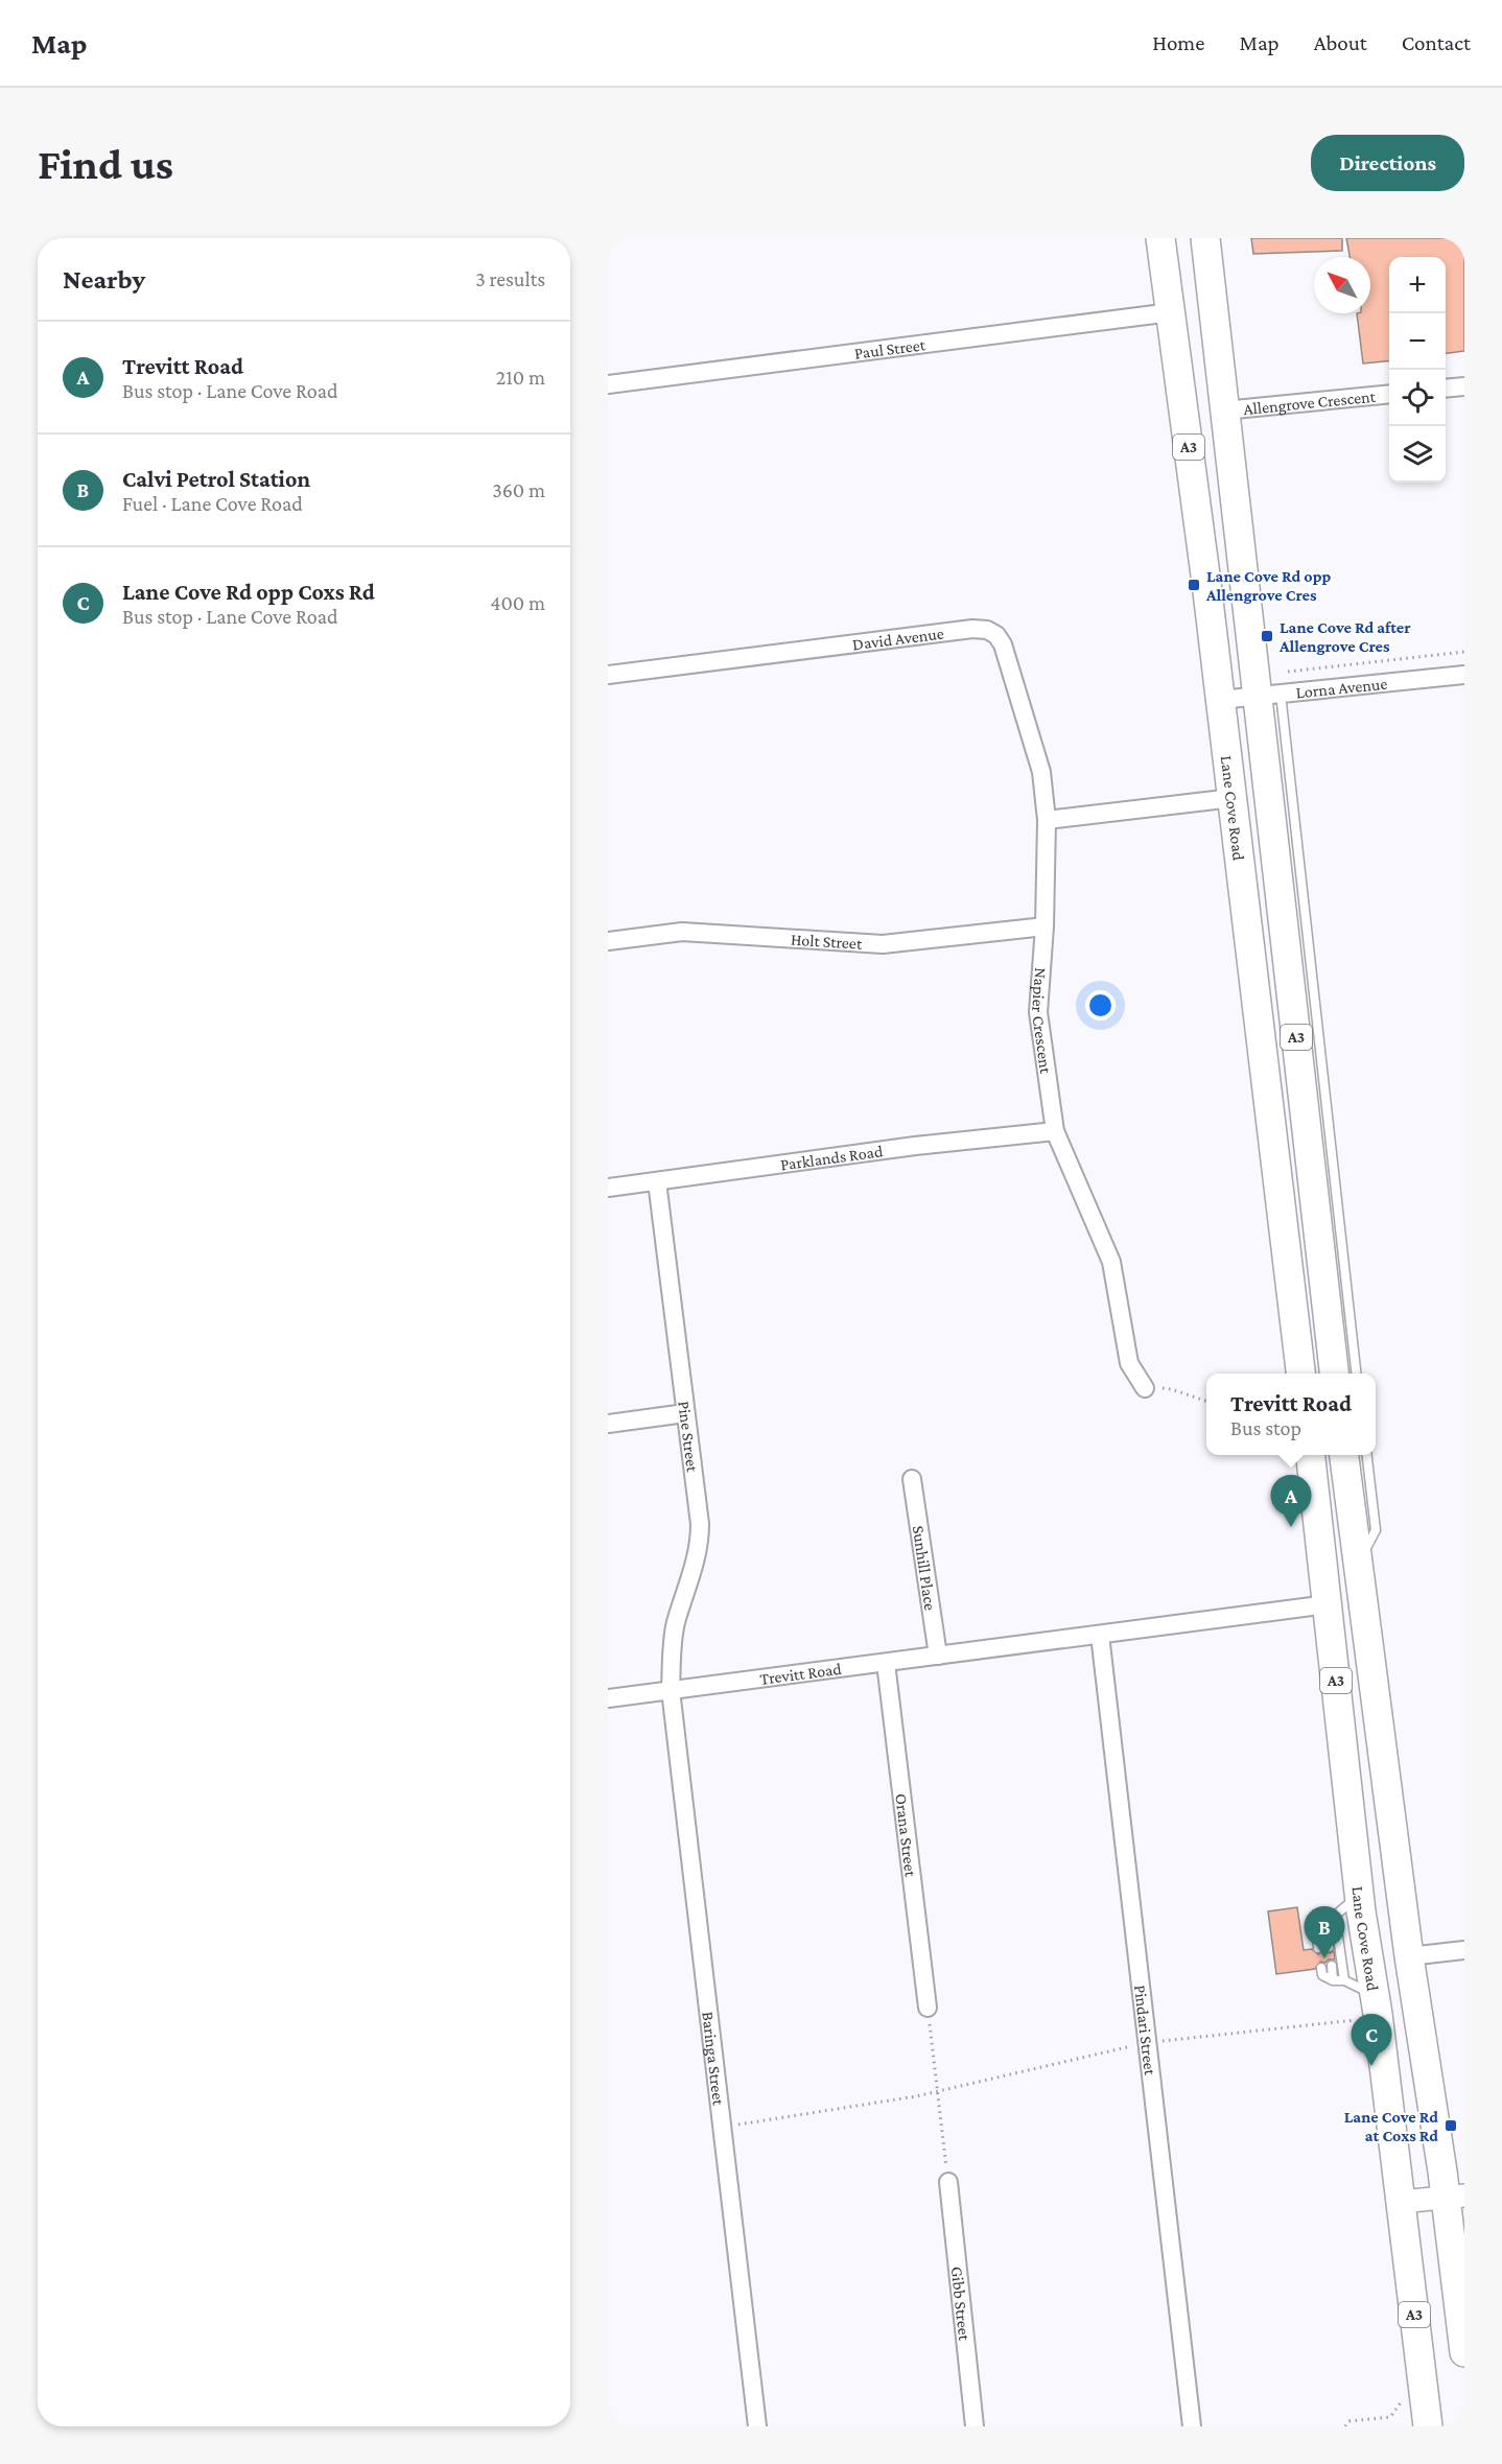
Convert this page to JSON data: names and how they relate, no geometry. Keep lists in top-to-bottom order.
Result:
{
  "streets": {
    "highway": ["A3", "Lane Cove Road"],
    "street": [
      "Paul Street",
      "Allengrove Crescent",
      "David Avenue",
      "Lorna Avenue",
      "Holt Street",
      "Napier Crescent",
      "Parklands Road",
      "Pine Street",
      "Sunhill Place",
      "Trevitt Road",
      "Orana Street",
      "Pindari Street",
      "Baringa Street",
      "Gibb Street"
    ]
  },
  "crossings": [
    ["Paul Street", "Lane Cove Road"],
    ["Allengrove Crescent", "A3"],
    ["A3", "Lorna Avenue"],
    ["David Avenue", "Napier Crescent"],
    ["Lorna Avenue", "Lane Cove Road"],
    ["Lane Cove Road", "Trevitt Road"],
    ["Holt Street", "Napier Crescent"],
    ["Napier Crescent", "Parklands Road"],
    ["Parklands Road", "Pine Street"],
    ["Pine Street", "Trevitt Road"],
    ["Pine Street", "Baringa Street"],
    ["Sunhill Place", "Trevitt Road"],
    ["Trevitt Road", "Orana Street"],
    ["Trevitt Road", "Pindari Street"],
    ["Trevitt Road", "Baringa Street"]
  ],
  "places": {
    "transit": ["Lane Cove Rd opp Allengrove Cres", "Lane Cove Rd after Allengrove Cres", "Lane Cove Rd at Coxs Rd"]
  },
  "north": "top left",
  "page": {
    "header": "Map",
    "nav": [
      "Home",
      "Map",
      "About",
      "Contact"
    ],
    "buttons": "Directions",
    "title": "Find us",
    "heading": ["Nearby", "3 results"],
    "map_buttons": ["+", "−"],
    "list": [
      {
        "mark": "A",
        "name": "Trevitt Road",
        "note": "Bus stop · Lane Cove Road",
        "value": "210 m"
      },
      {
        "mark": "B",
        "name": "Calvi Petrol Station",
        "note": "Fuel · Lane Cove Road",
        "value": "360 m"
      },
      {
        "mark": "C",
        "name": "Lane Cove Rd opp Coxs Rd",
        "note": "Bus stop · Lane Cove Road",
        "value": "400 m"
      }
    ],
    "popup": ["Trevitt Road", "Bus stop"],
    "pins": ["A", "B", "C"]
  }
}
